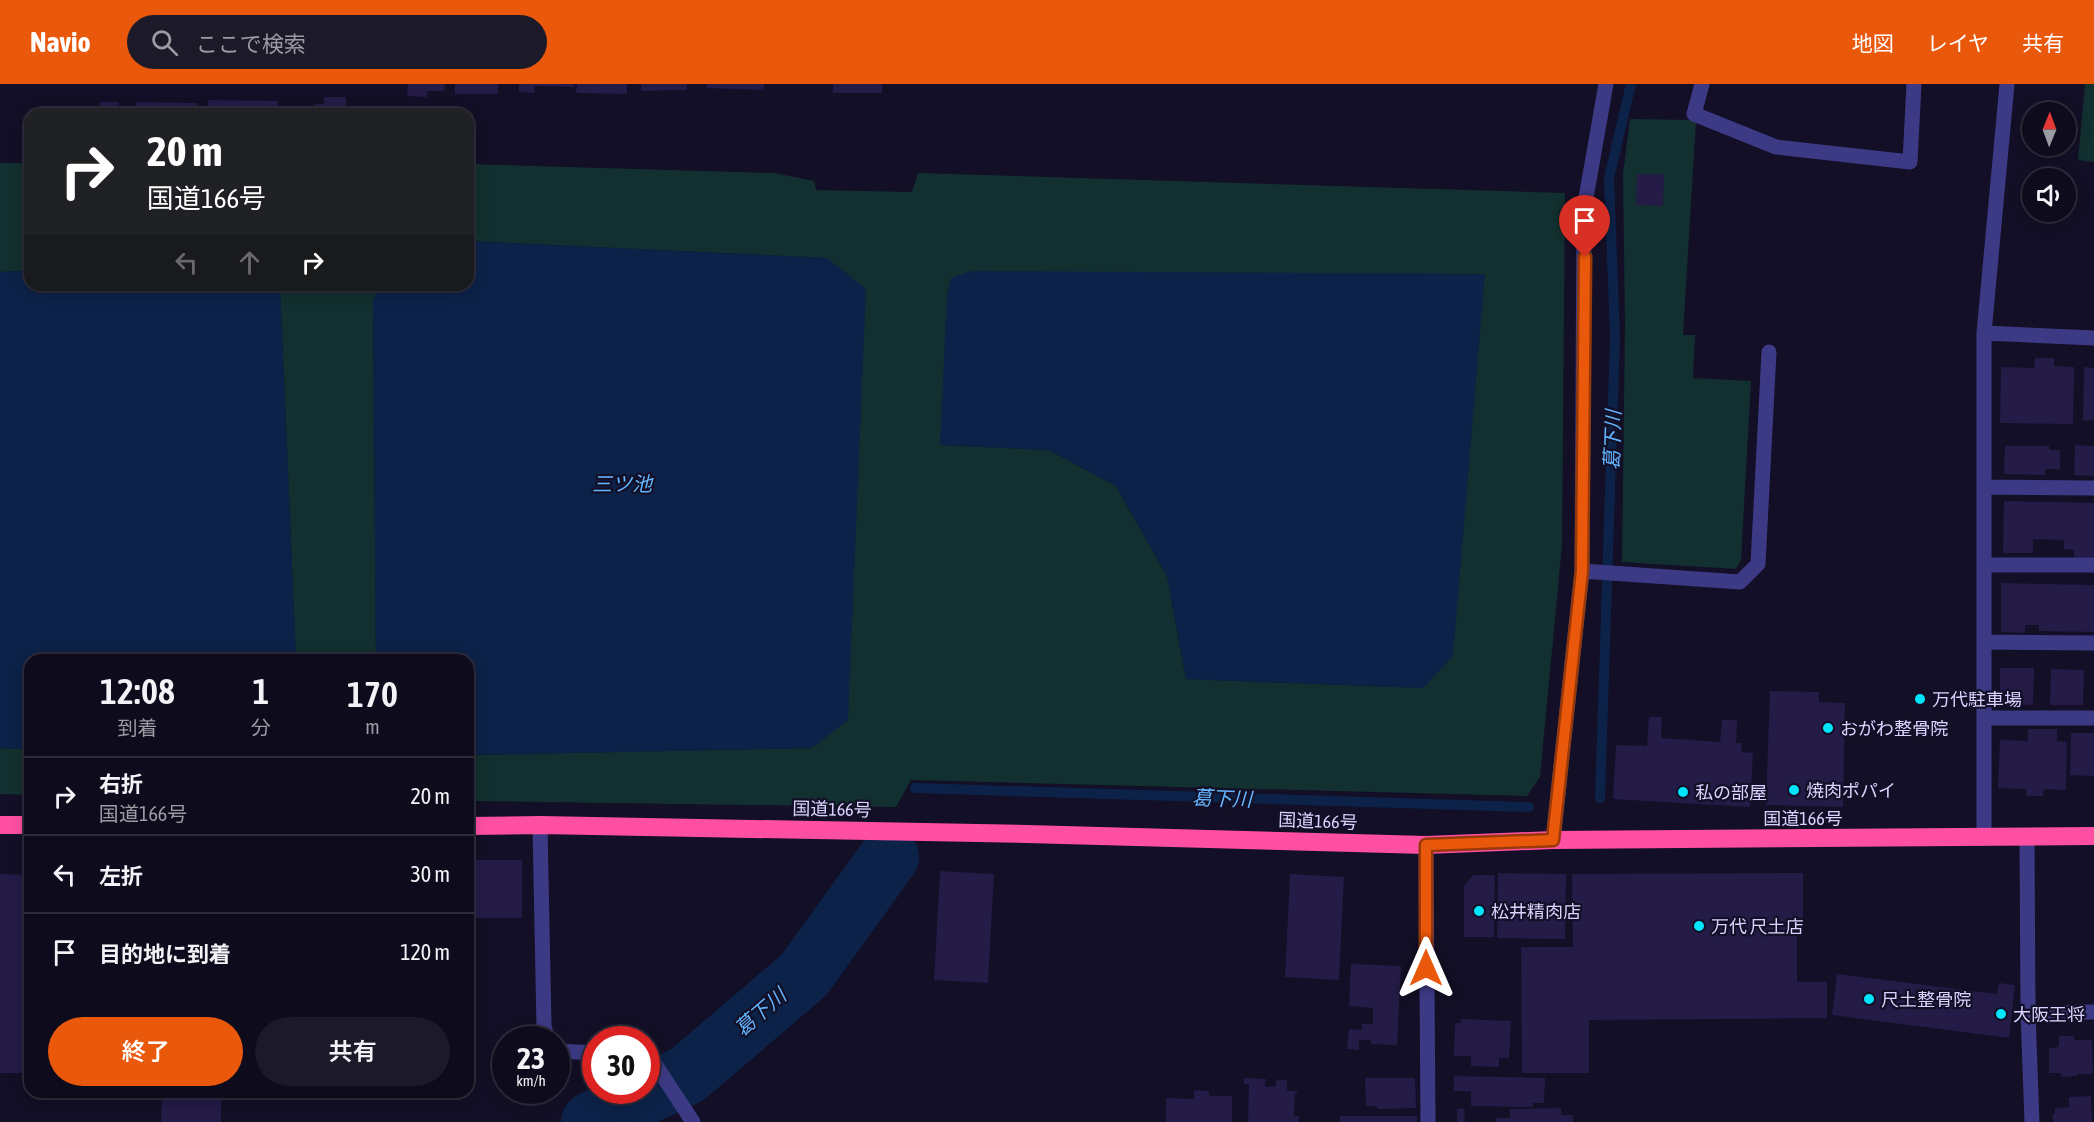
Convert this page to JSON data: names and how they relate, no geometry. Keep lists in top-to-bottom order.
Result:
{
  "streets": {
    "highway": ["国道166号"]
  },
  "water": ["葛下川", "三ツ池"],
  "places": [
    "万代駐車場",
    "おがわ整骨院",
    "焼肉ポパイ",
    "私の部屋",
    "松井精肉店",
    "万代 尺土店",
    "尺土整骨院",
    "大阪王将"
  ],
  "north": "top",
  "page": {
    "header": "Navio",
    "search": "ここで検索",
    "nav": ["地図", "レイヤ", "共有"],
    "turn": ["20 m", "国道166号"],
    "eta": [
      "12:08",
      "到着",
      "1",
      "分",
      "170",
      "m"
    ],
    "list": [
      {
        "name": "右折",
        "note": "国道166号",
        "value": "20 m"
      },
      {
        "name": "左折",
        "value": "30 m"
      },
      {
        "name": "目的地に到着",
        "value": "120 m"
      }
    ],
    "buttons": ["終了", "共有"],
    "speed": "23 km/h",
    "limit": "30"
  }
}
